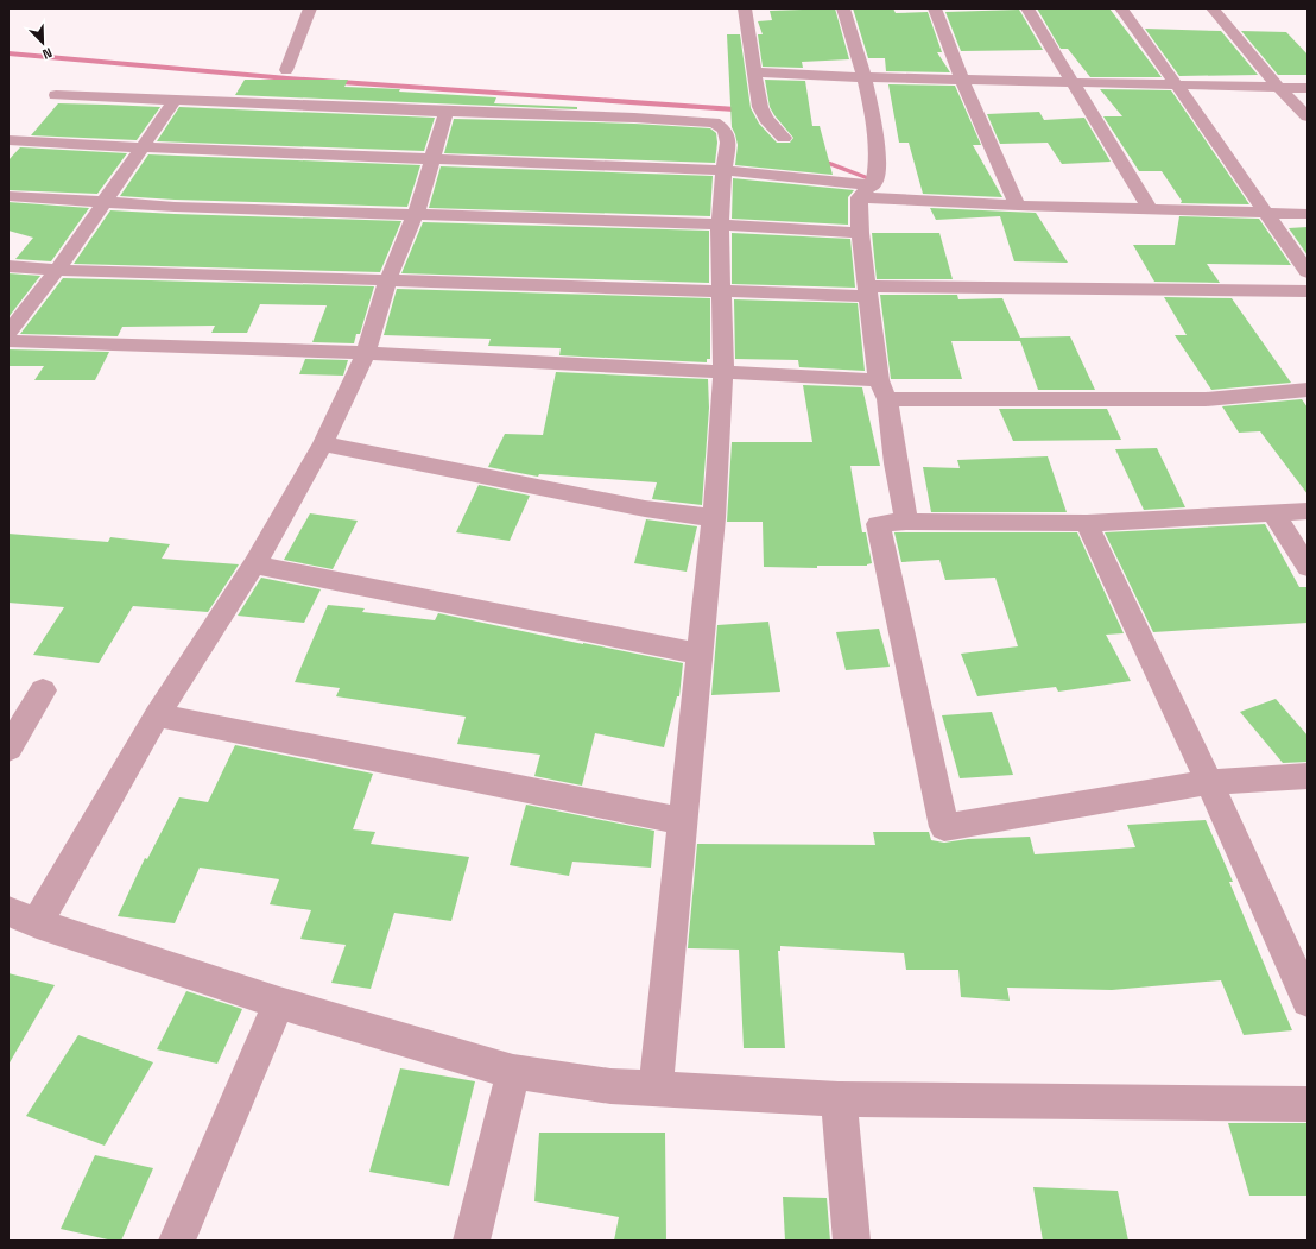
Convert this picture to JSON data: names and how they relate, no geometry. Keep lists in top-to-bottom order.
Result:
{
  "north": "bottom right"
}
